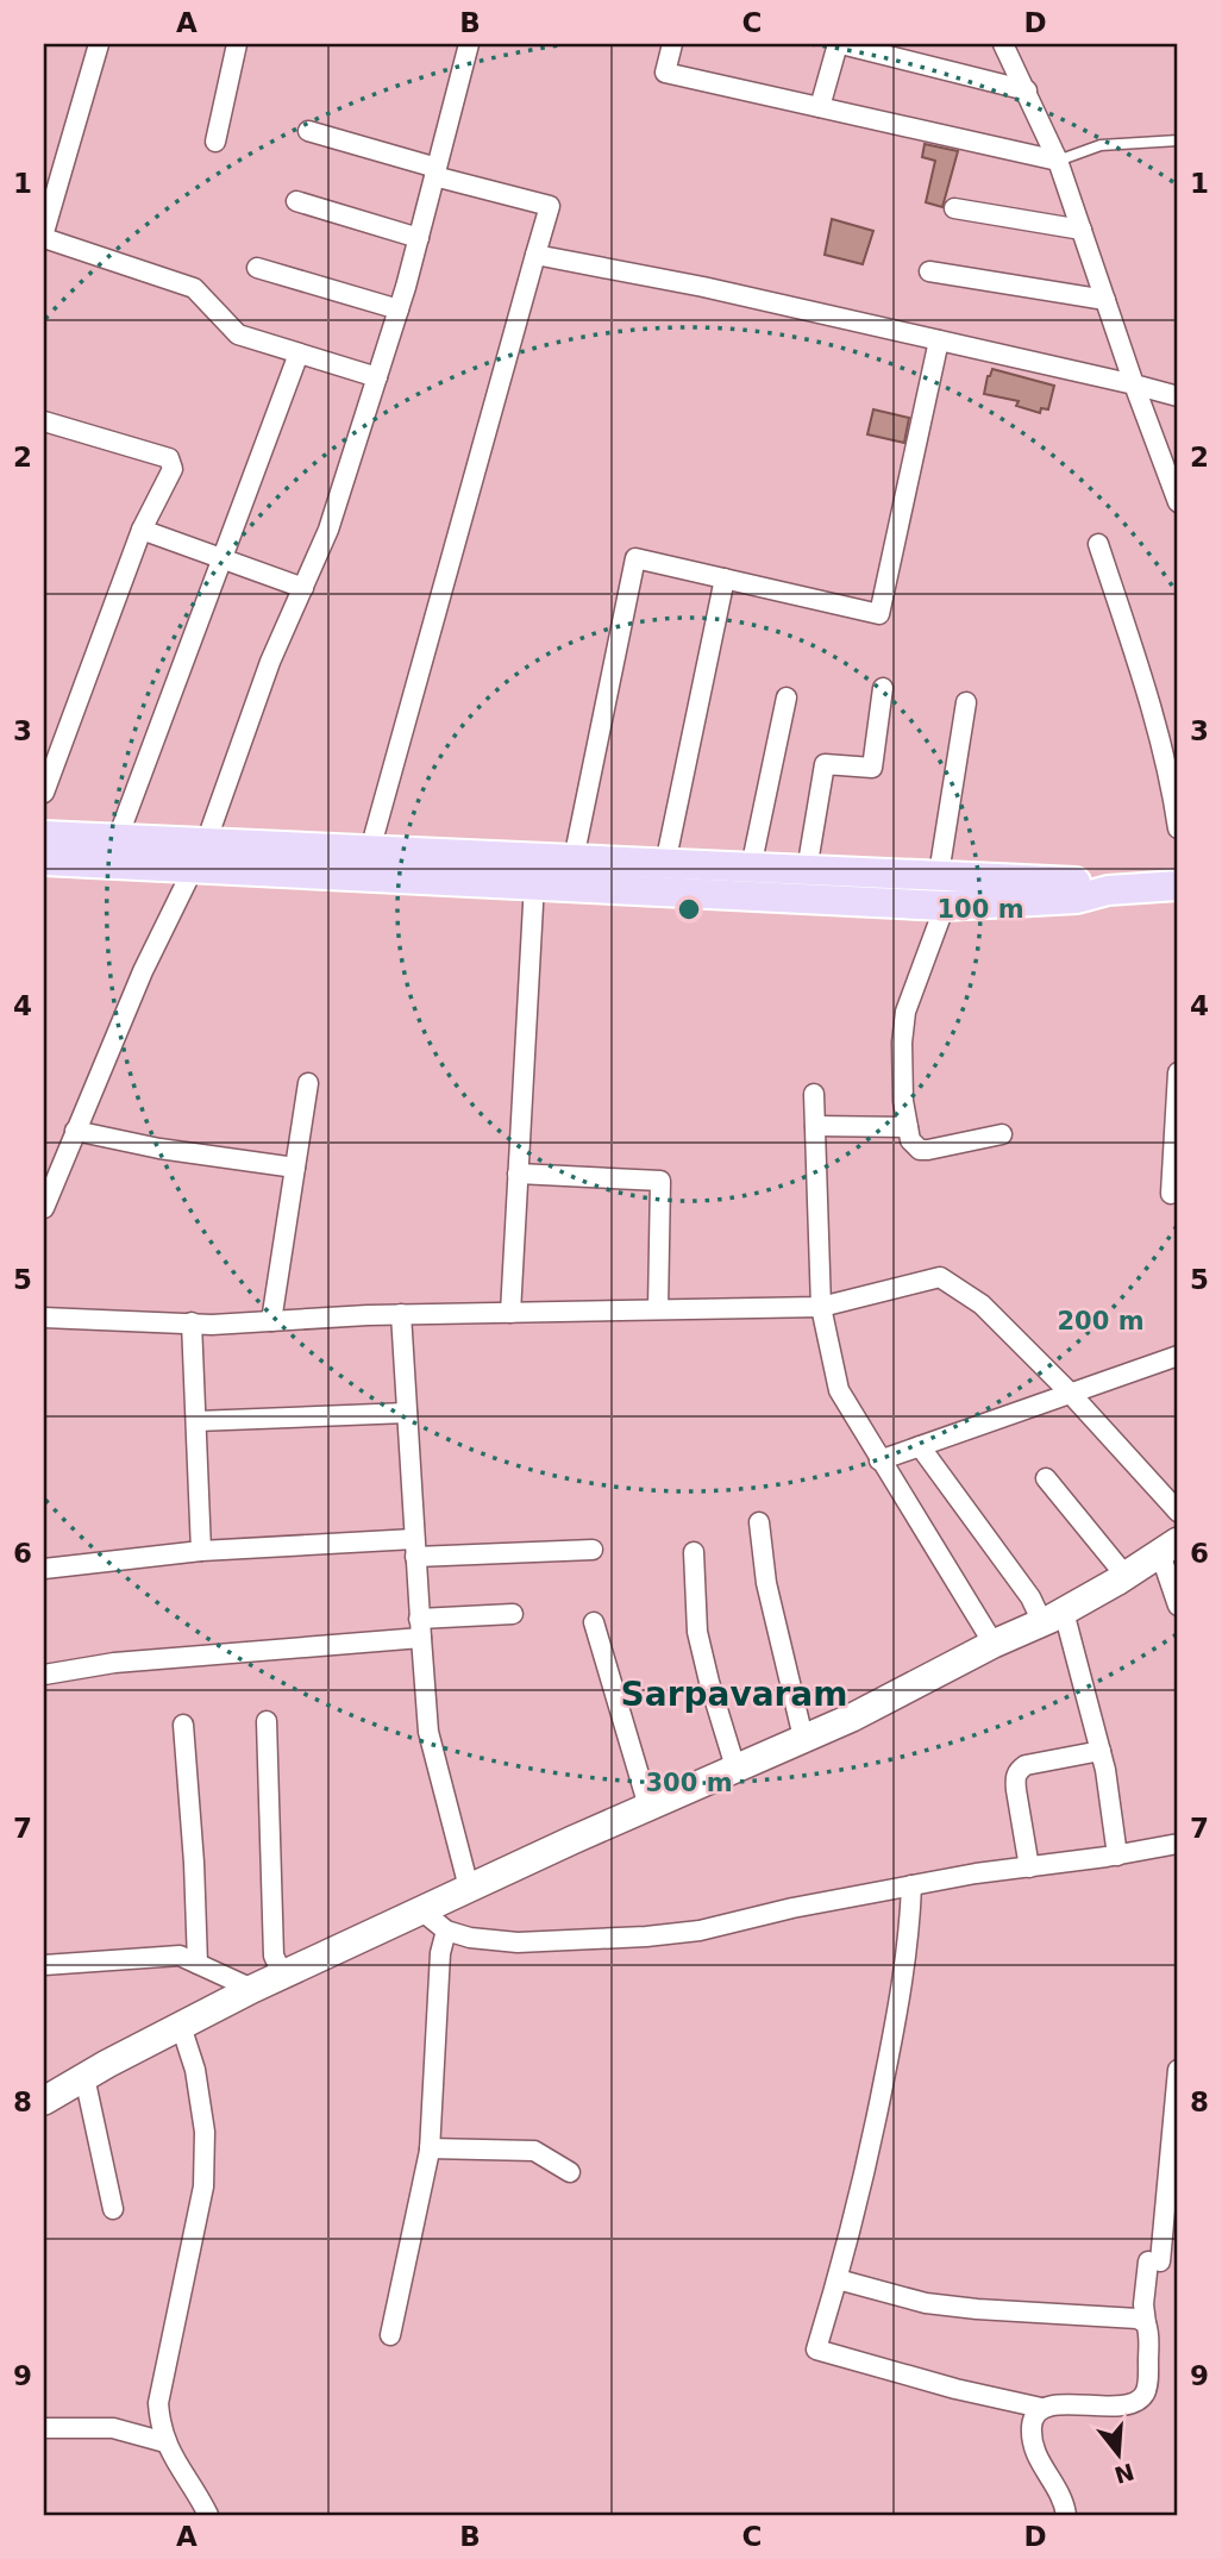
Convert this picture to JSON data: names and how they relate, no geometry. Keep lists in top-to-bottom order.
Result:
{
  "districts": ["Sarpavaram"],
  "north": "bottom",
  "grid": {
    "columns": [
      "A",
      "B",
      "C",
      "D"
    ],
    "rows": [
      "1",
      "2",
      "3",
      "4",
      "5",
      "6",
      "7",
      "8",
      "9"
    ]
  },
  "rings": ["100 m", "200 m", "300 m"]
}
